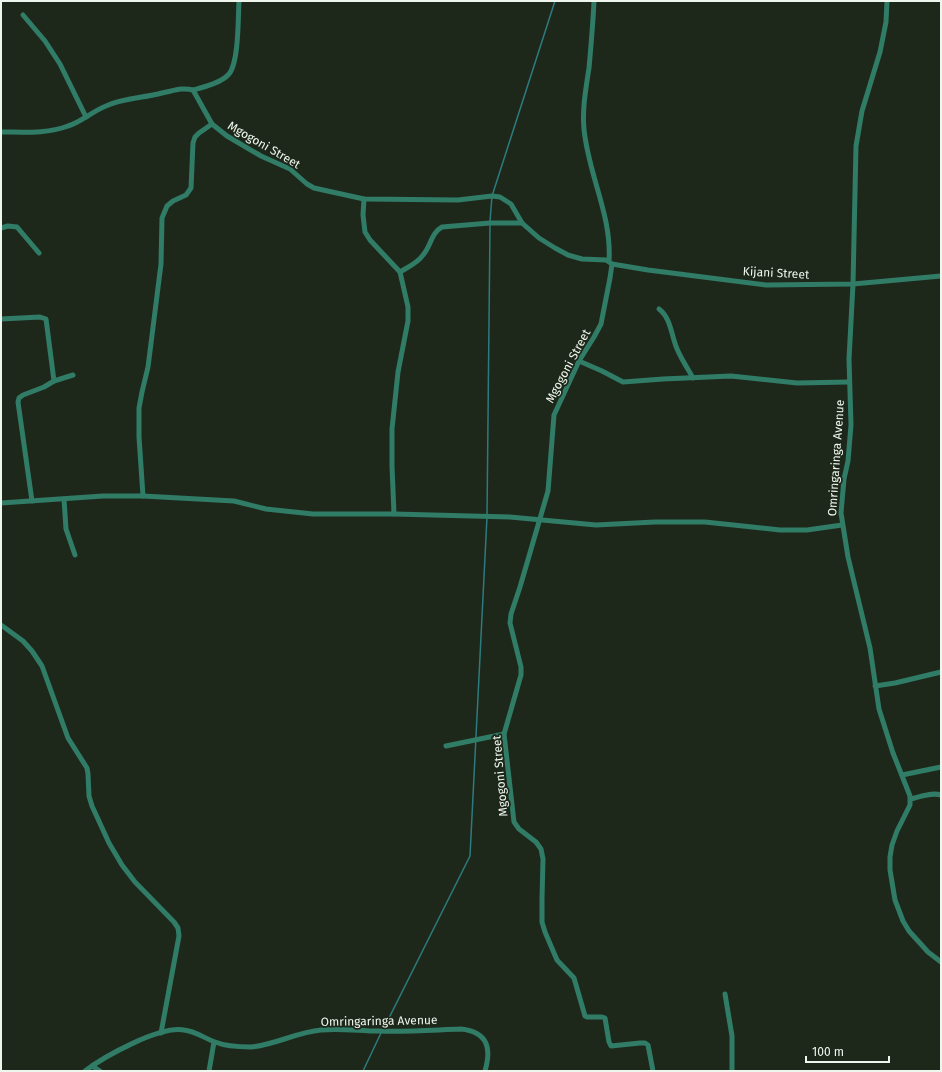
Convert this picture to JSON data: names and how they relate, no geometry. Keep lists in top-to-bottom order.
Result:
{
  "streets": {
    "street": ["Mgogoni Street", "Kijani Street", "Omringaringa Avenue"]
  },
  "crossings": [
    ["Mgogoni Street", "Kijani Street"],
    ["Kijani Street", "Omringaringa Avenue"]
  ],
  "scale_bar": "100 m"
}
